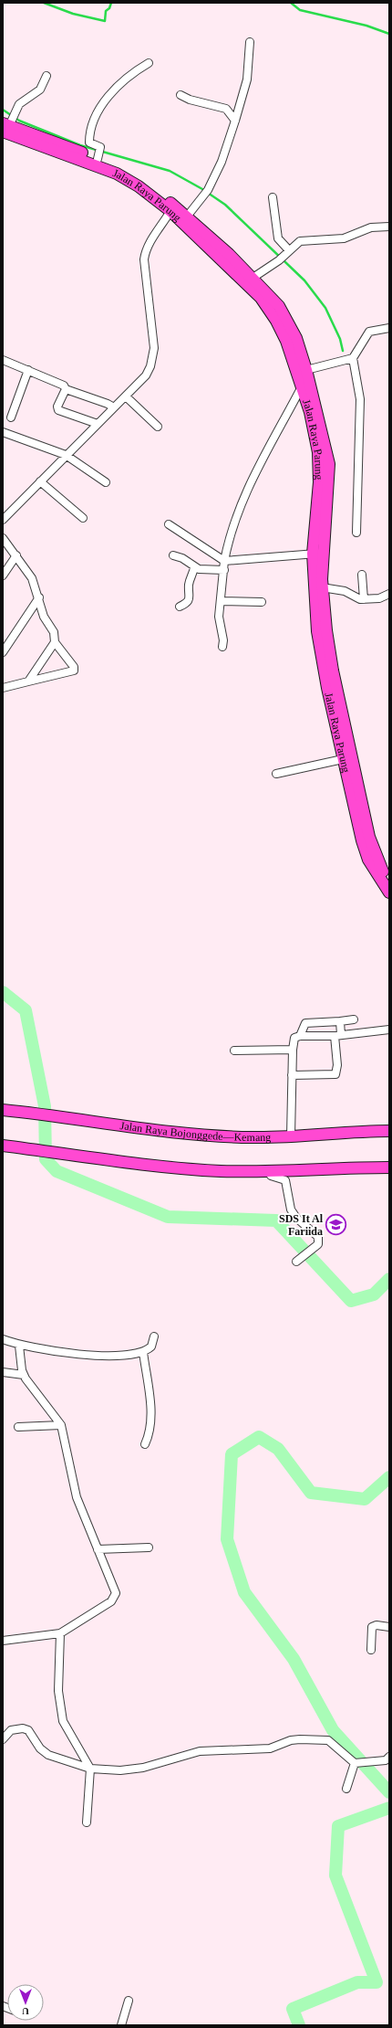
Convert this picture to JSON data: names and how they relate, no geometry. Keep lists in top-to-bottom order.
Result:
{
  "streets": {
    "highway": ["Jalan Raya Parung", "Jalan Raya Bojonggede—Kemang"]
  },
  "places": {
    "school or university": ["SDS It Al Fariida"]
  },
  "north": "bottom"
}
